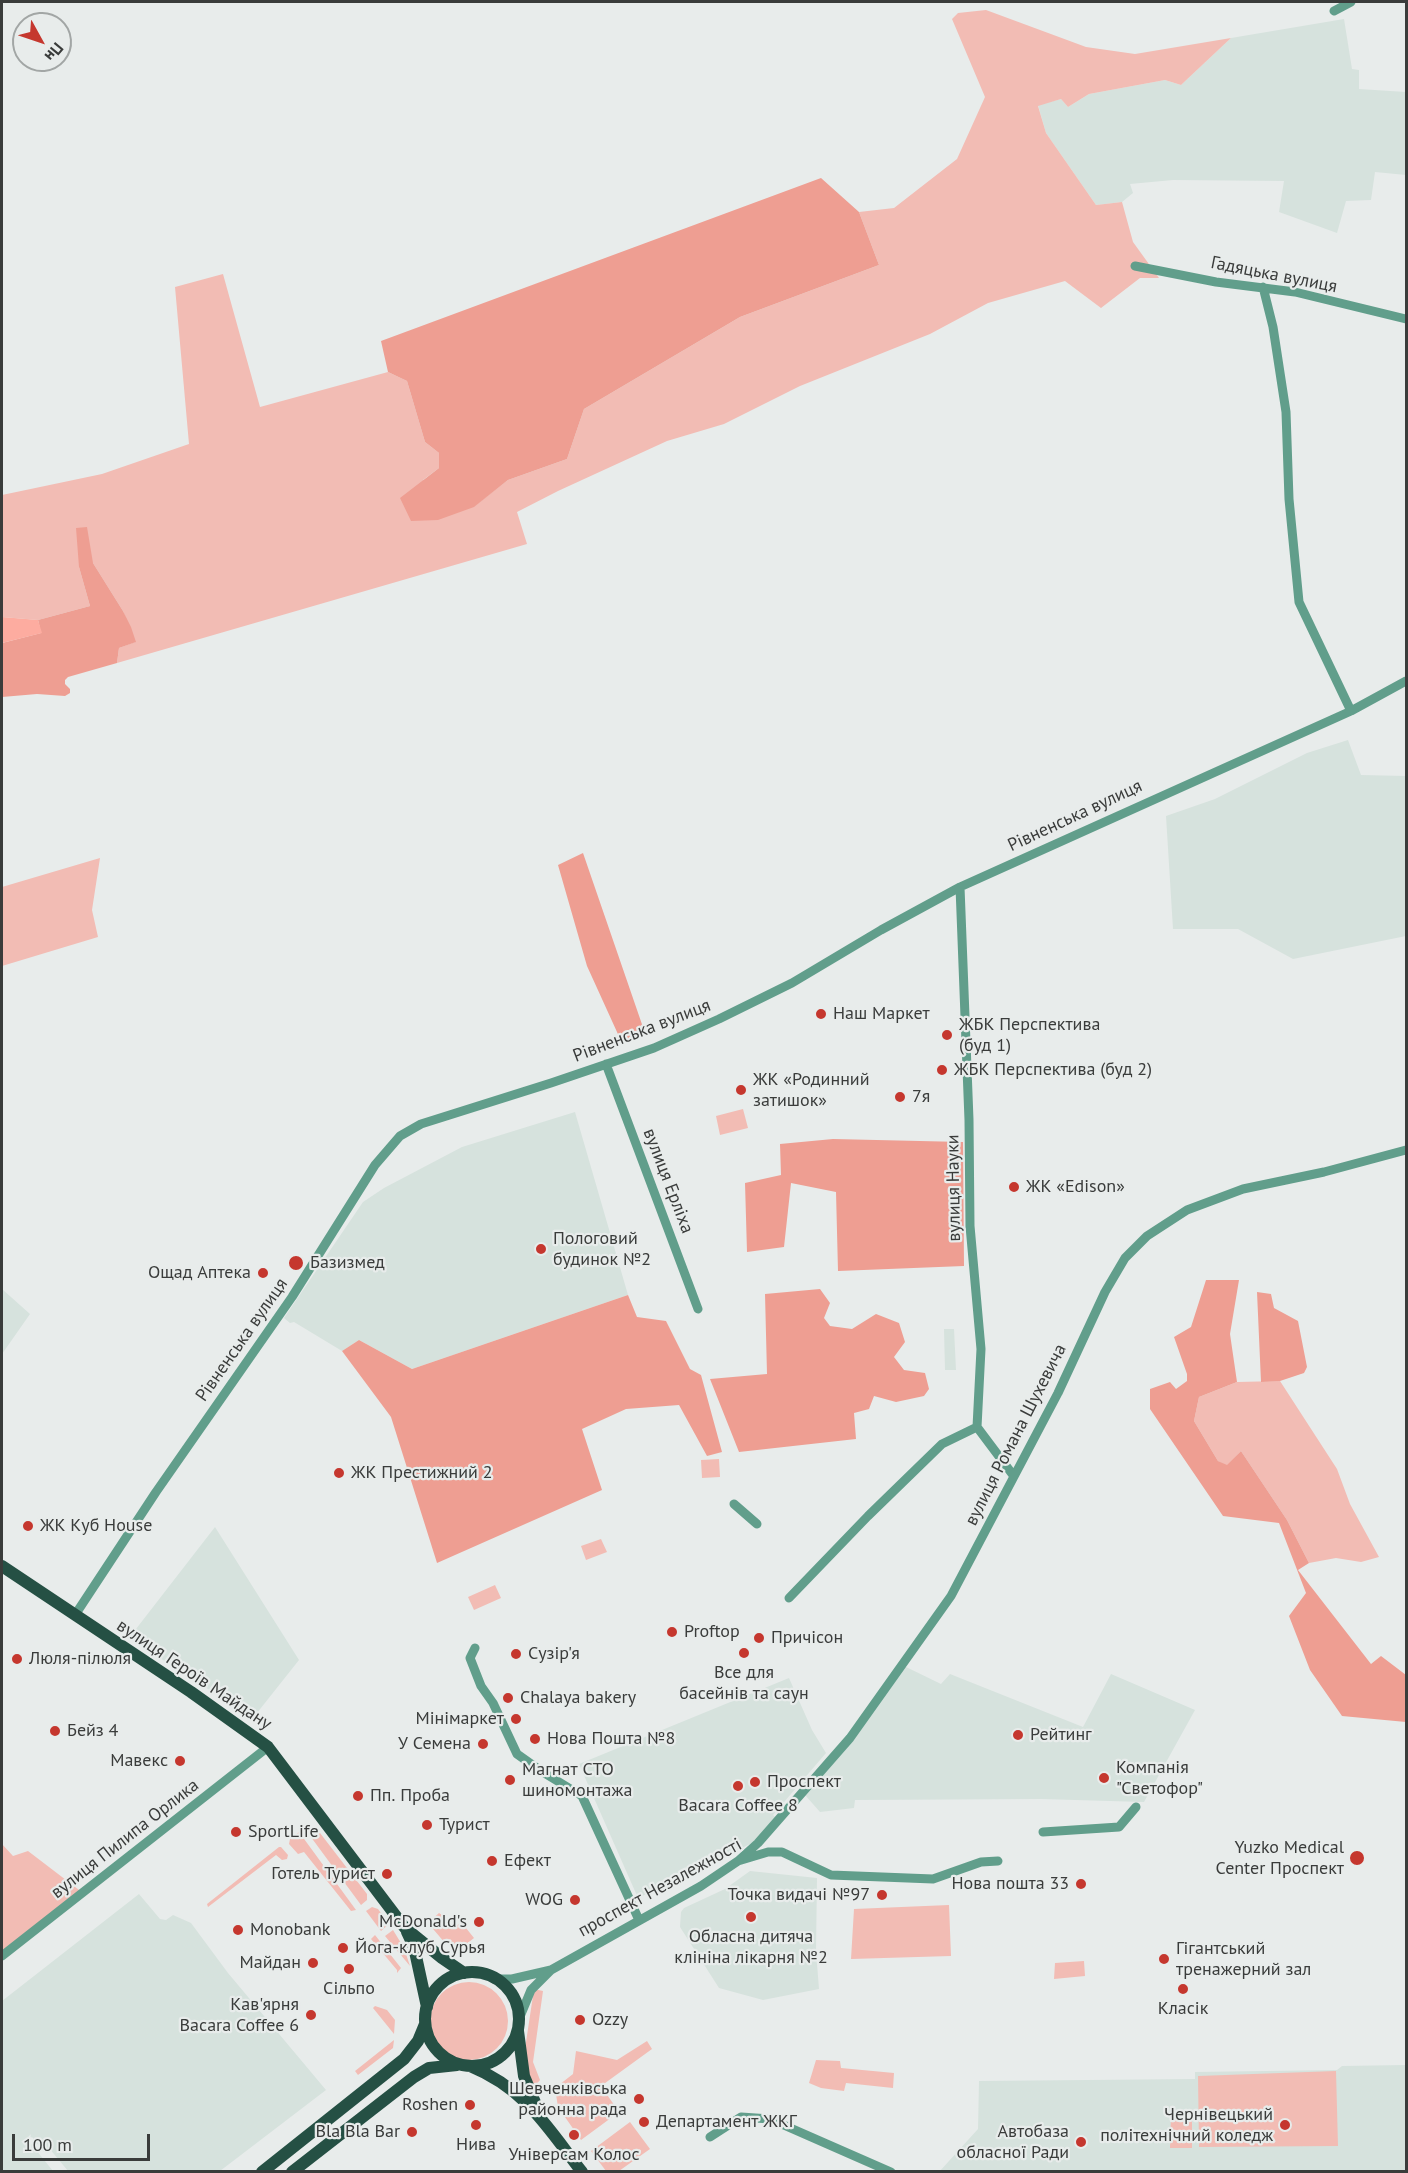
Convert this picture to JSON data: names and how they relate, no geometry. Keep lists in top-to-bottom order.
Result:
{
  "streets": {
    "main road": ["вулиця Героїв Майдану"],
    "street": [
      "Гадяцька вулиця",
      "Рівненська вулиця",
      "вулиця Ерліха",
      "вулиця Науки",
      "вулиця Романа Шухевича",
      "вулиця Пилипа Орлика",
      "проспект Незалежності"
    ]
  },
  "crossings": [
    ["Рівненська вулиця", "вулиця Ерліха"],
    ["Рівненська вулиця", "вулиця Науки"],
    ["Рівненська вулиця", "вулиця Героїв Майдану"],
    ["вулиця Романа Шухевича", "проспект Незалежності"],
    ["вулиця Героїв Майдану", "вулиця Пилипа Орлика"]
  ],
  "places": [
    "Наш Маркет",
    "ЖБК Перспектива (буд 1)",
    "ЖБК Перспектива (буд 2)",
    "ЖК «Родинний затишок»",
    "7я",
    "ЖК «Edison»",
    "Пологовий будинок №2",
    "Базизмед",
    "Ощад Аптека",
    "ЖК Престижний 2",
    "ЖК Куб House",
    "Proftop",
    "Причісон",
    "Все для басейнів та саун",
    "Сузір'я",
    "Люля-пілюля",
    "Chalaya bakery",
    "Мінімаркет",
    "Бейз 4",
    "Рейтинг",
    "Нова Пошта №8",
    "У Семена",
    "Мавекс",
    "Компанія \"Светофор\"",
    "Магнат СТО шиномонтажа",
    "Проспект",
    "Bacara Coffee 8",
    "Пп. Проба",
    "Турист",
    "SportLife",
    "Yuzko Medical Center Проспект",
    "Ефект",
    "Готель Турист",
    "Нова пошта 33",
    "Точка видачі №97",
    "WOG",
    "Обласна дитяча клініна лікарня №2",
    "McDonald's",
    "Monobank",
    "Йога-клуб Сурья",
    "Гігантський тренажерний зал",
    "Майдан",
    "Сільпо",
    "Класік",
    "Кав'ярня Bacara Coffee 6",
    "Ozzy",
    "Шевченківська районна рада",
    "Roshen",
    "Департамент ЖКГ",
    "Нива",
    "Чернівецький політехнічний коледж",
    "Bla Bla Bar",
    "Універсам Колос",
    "Автобаза обласної Ради"
  ],
  "scale_bar": "100 m",
  "north": "bottom right"
}
